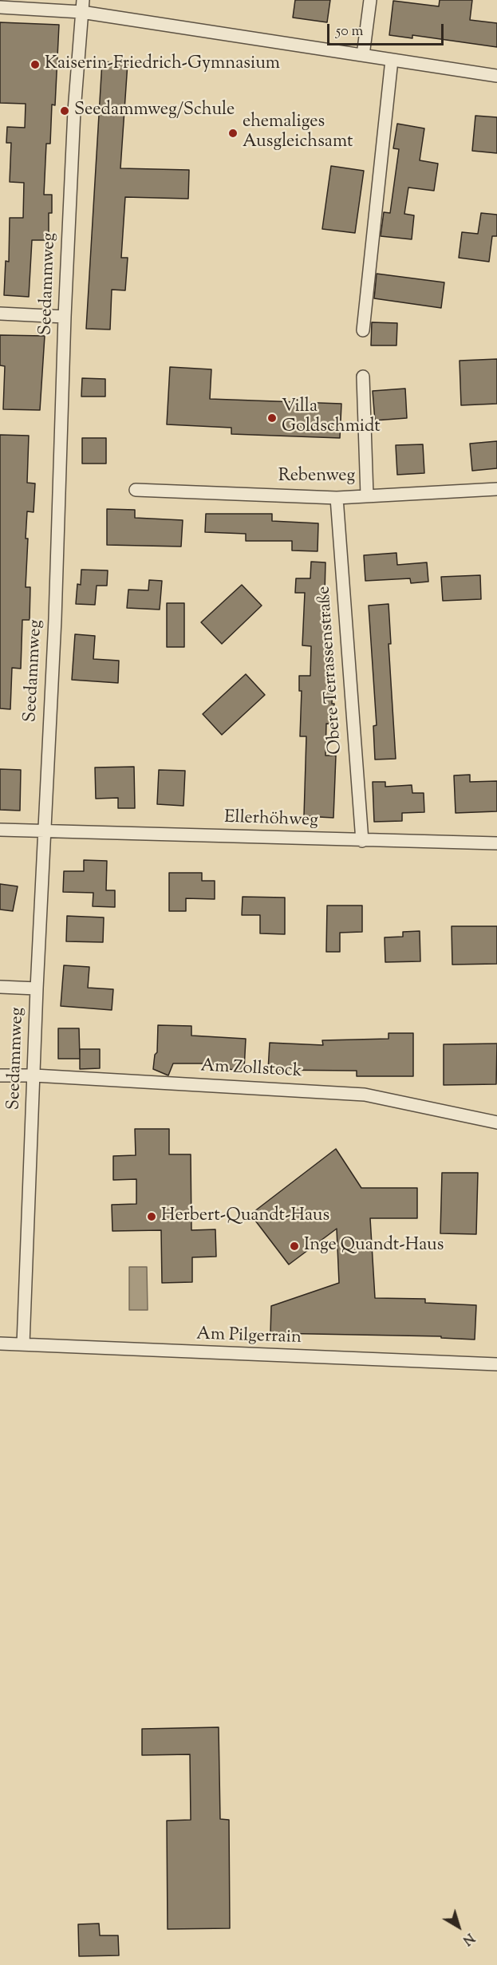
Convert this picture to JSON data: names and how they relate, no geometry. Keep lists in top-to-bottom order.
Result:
{
  "streets": {
    "street": [
      "Seedammweg",
      "Rebenweg",
      "Obere Terrassenstraße",
      "Ellerhöhweg",
      "Am Zollstock",
      "Am Pilgerrain"
    ]
  },
  "crossings": [
    ["Seedammweg", "Ellerhöhweg"],
    ["Seedammweg", "Am Zollstock"],
    ["Seedammweg", "Am Pilgerrain"],
    ["Rebenweg", "Obere Terrassenstraße"],
    ["Obere Terrassenstraße", "Ellerhöhweg"]
  ],
  "places": [
    "Kaiserin-Friedrich-Gymnasium",
    "Seedammweg/Schule",
    "ehemaliges Ausgleichsamt",
    "Villa Goldschmidt",
    "Herbert-Quandt-Haus",
    "Inge Quandt-Haus"
  ],
  "scale_bar": "50 m",
  "north": "bottom right"
}
